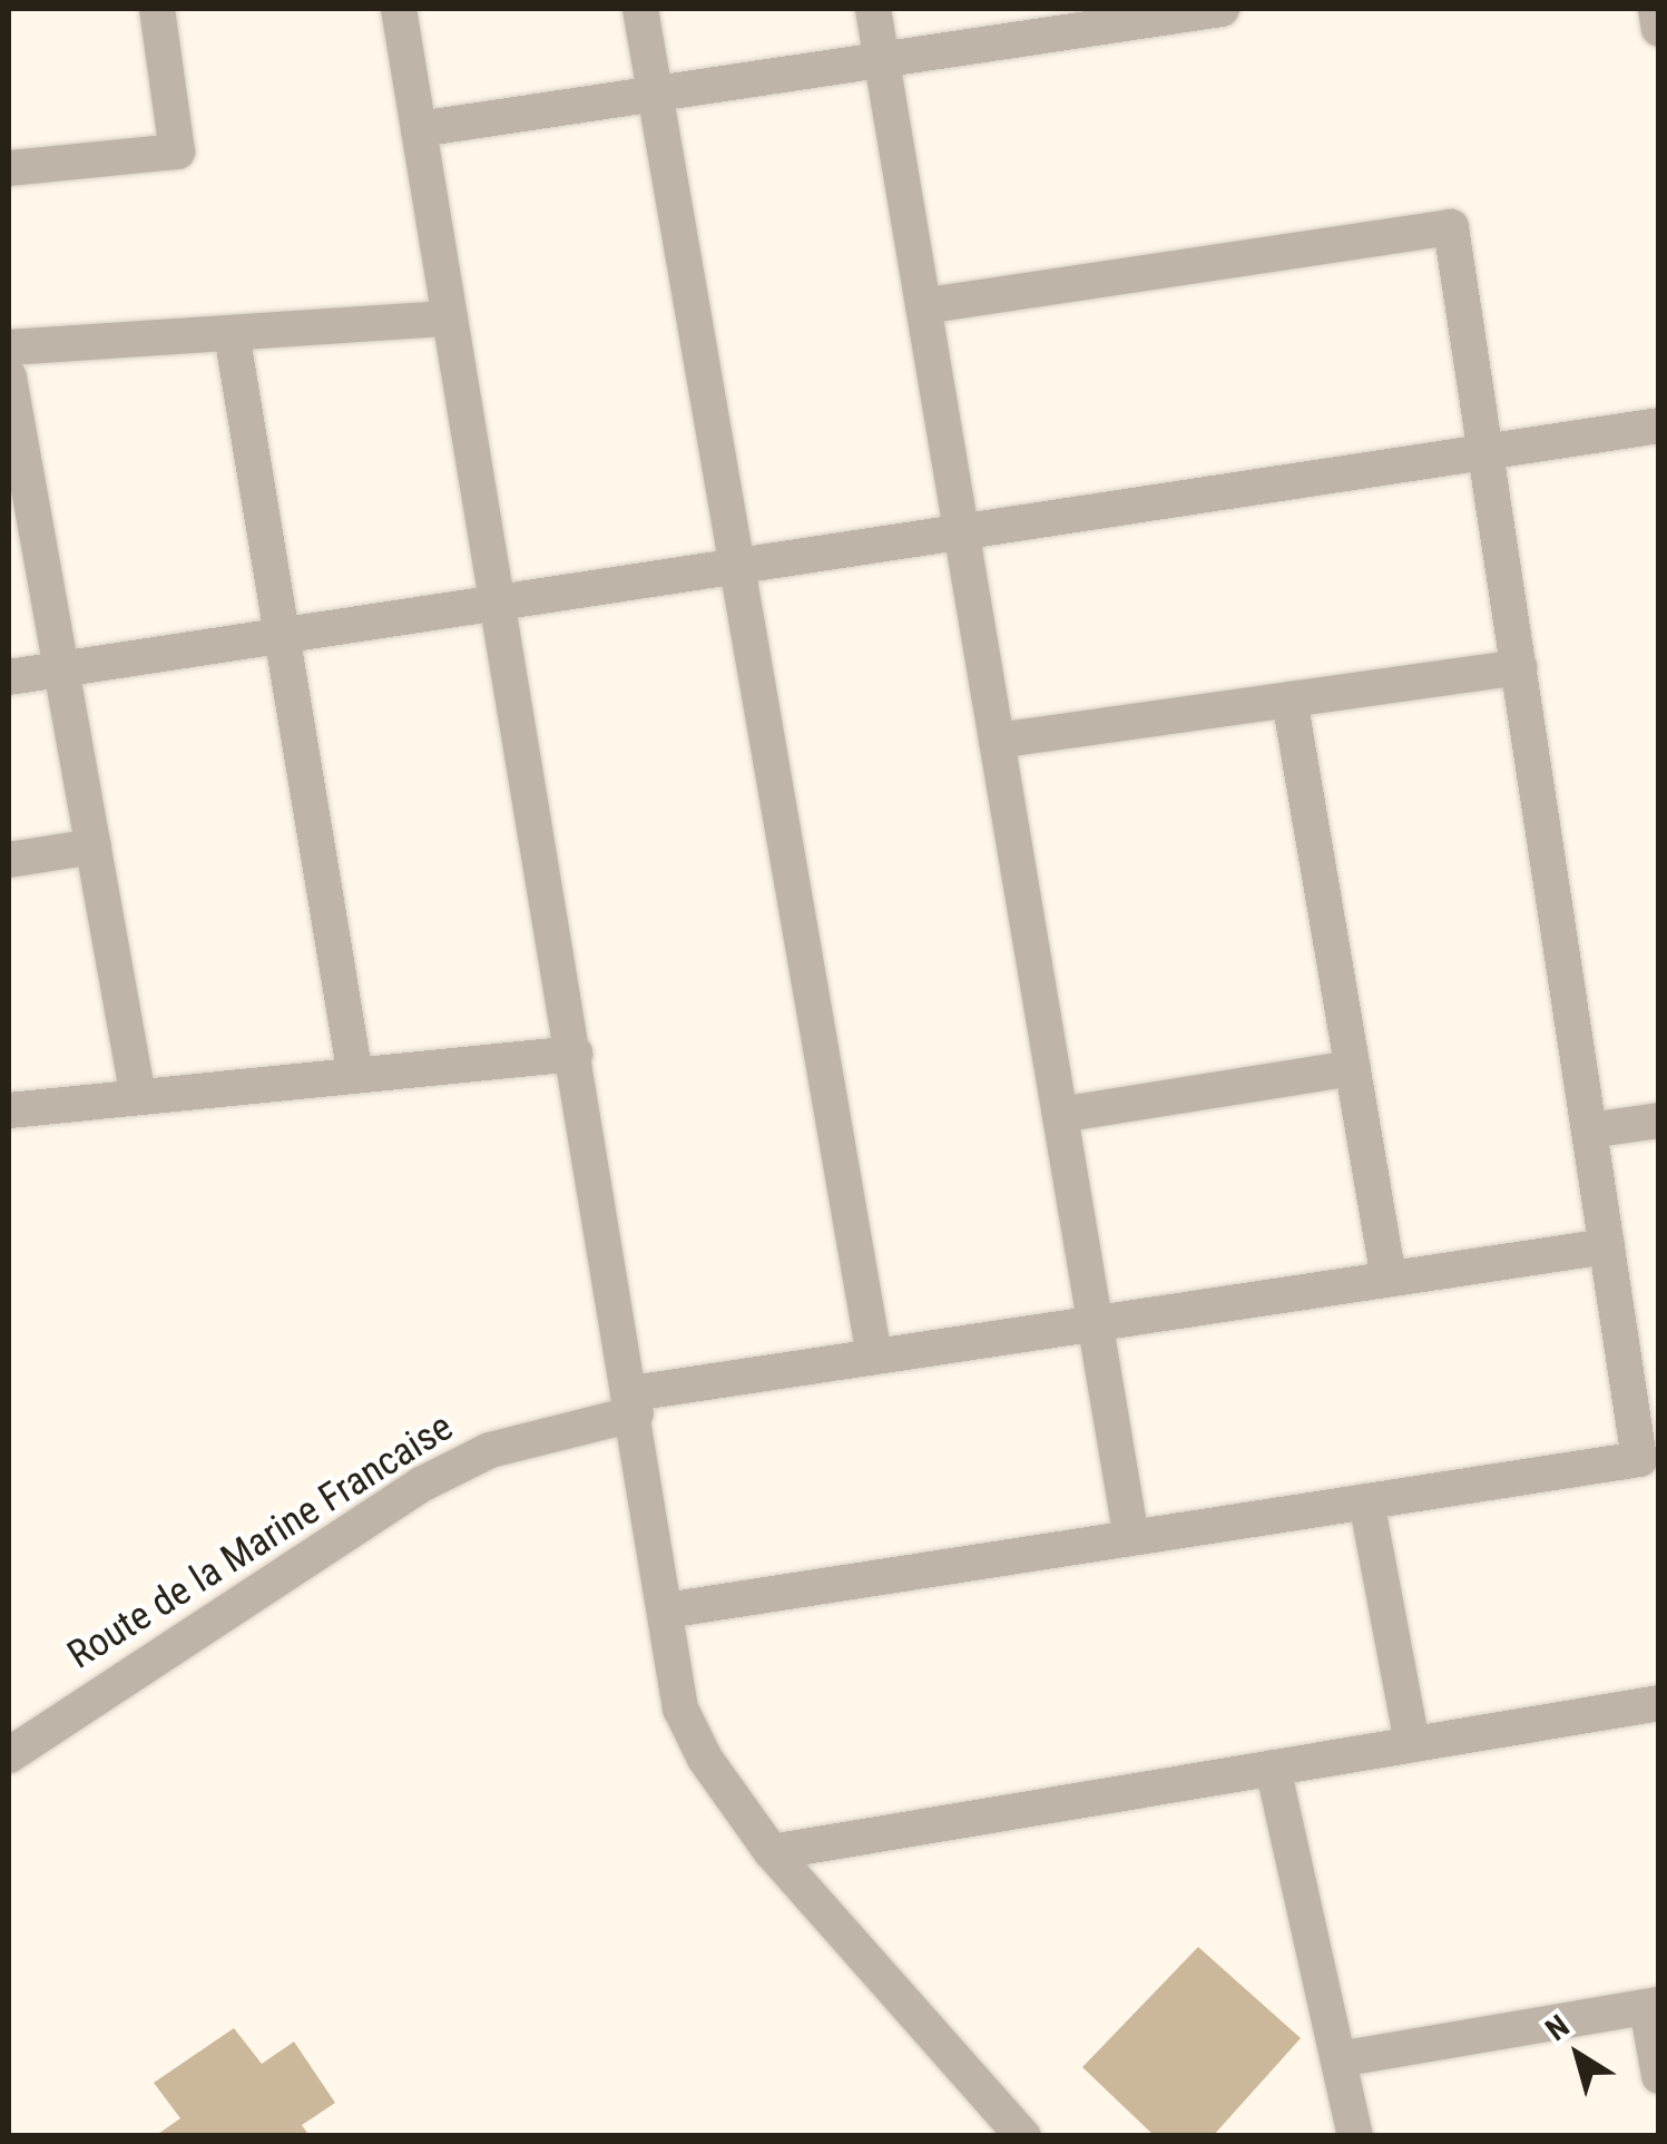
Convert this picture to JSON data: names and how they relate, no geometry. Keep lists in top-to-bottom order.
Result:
{
  "streets": {
    "street": ["Route de la Marine Francaise"]
  },
  "north": "top left"
}
